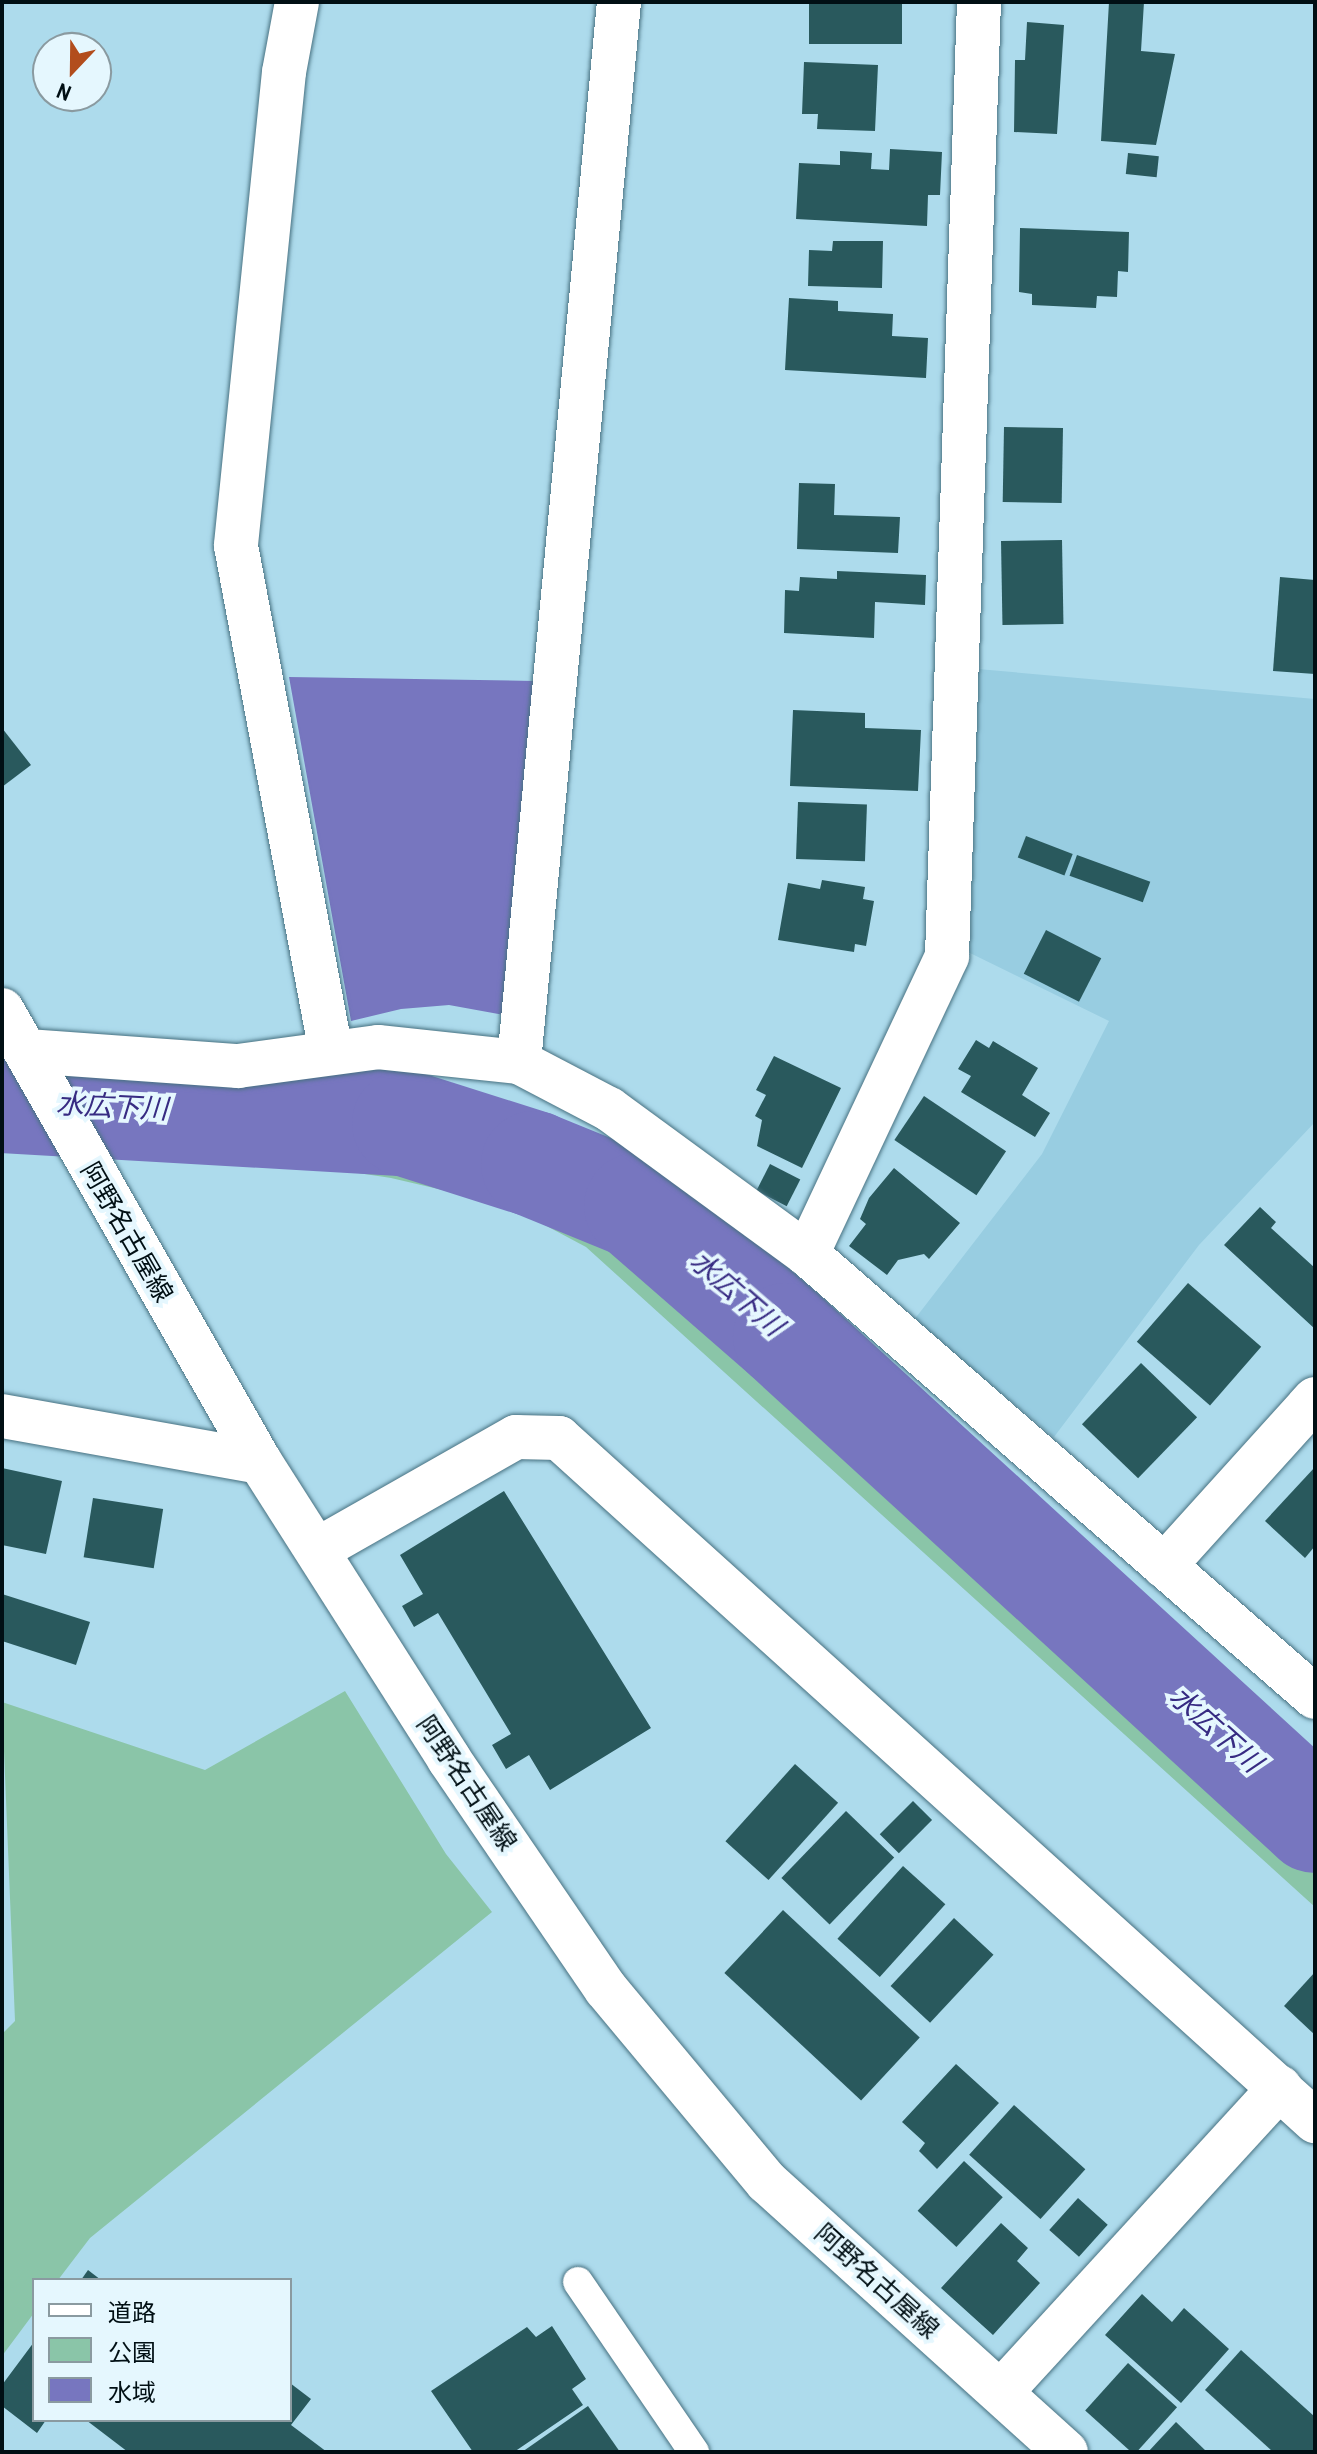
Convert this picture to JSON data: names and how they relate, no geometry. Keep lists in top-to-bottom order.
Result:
{
  "streets": {
    "street": ["阿野名古屋線"]
  },
  "water": ["水広下川"],
  "legend": ["道路", "公園", "水域"],
  "north": "bottom"
}
